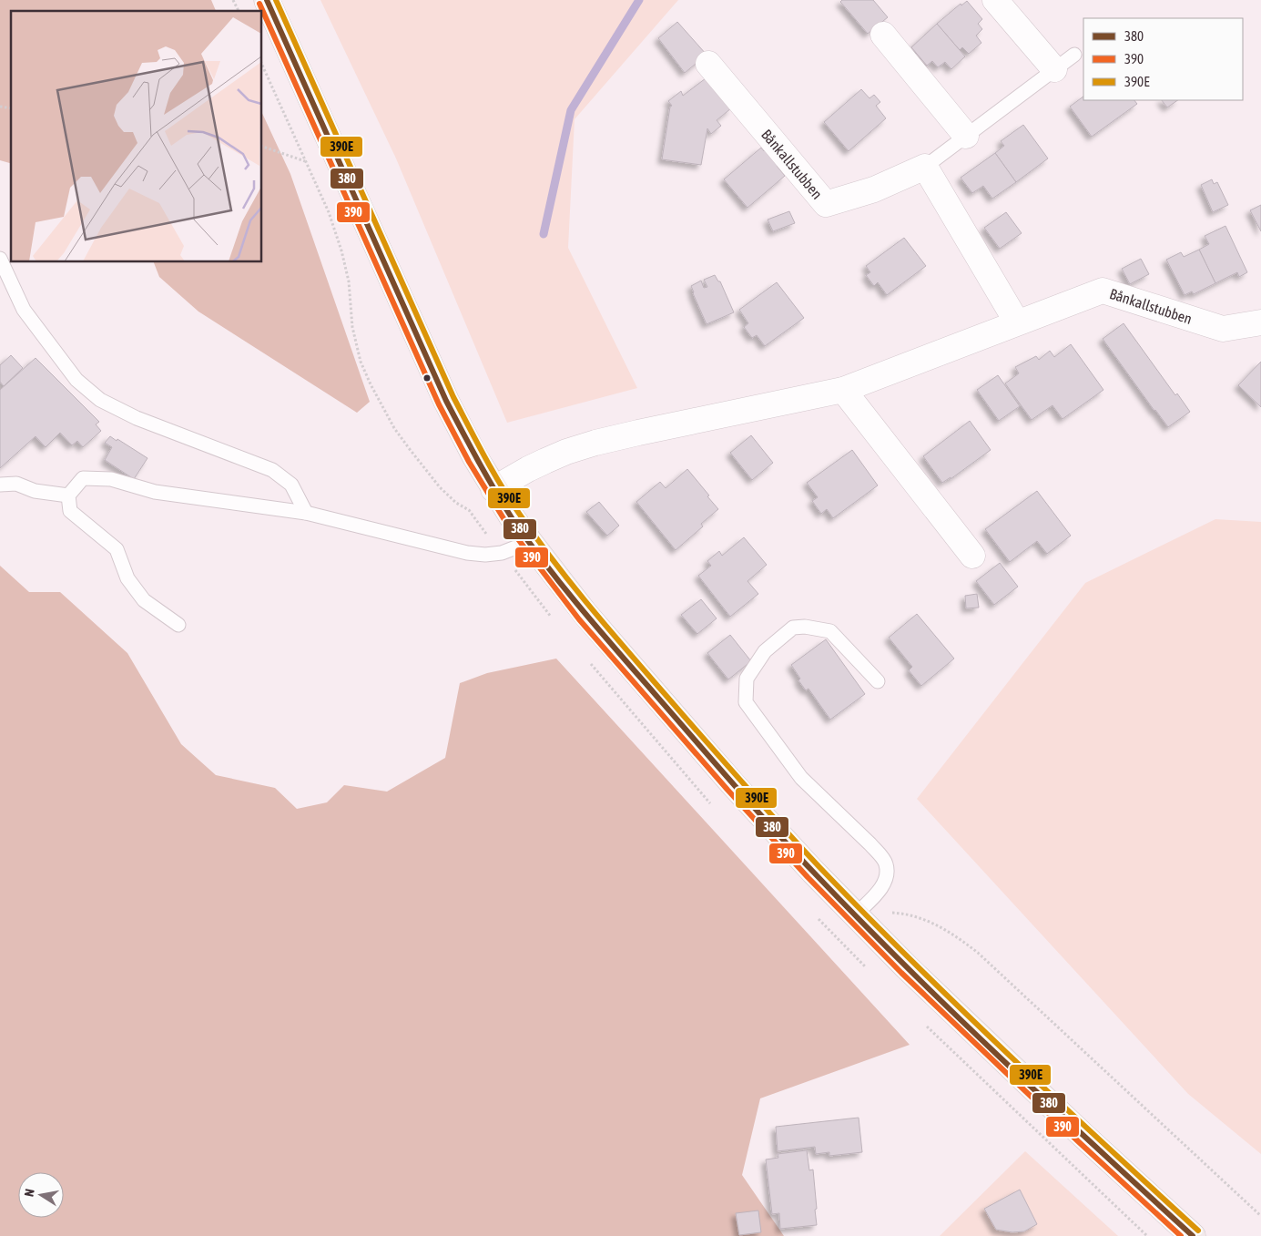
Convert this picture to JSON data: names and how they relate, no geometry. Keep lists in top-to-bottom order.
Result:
{
  "streets": {
    "street": ["Bånkallstubben"]
  },
  "lines": ["transit line 380", "transit line 390E", "transit line 390"],
  "legend": ["380", "390", "390E"],
  "north": "left"
}
